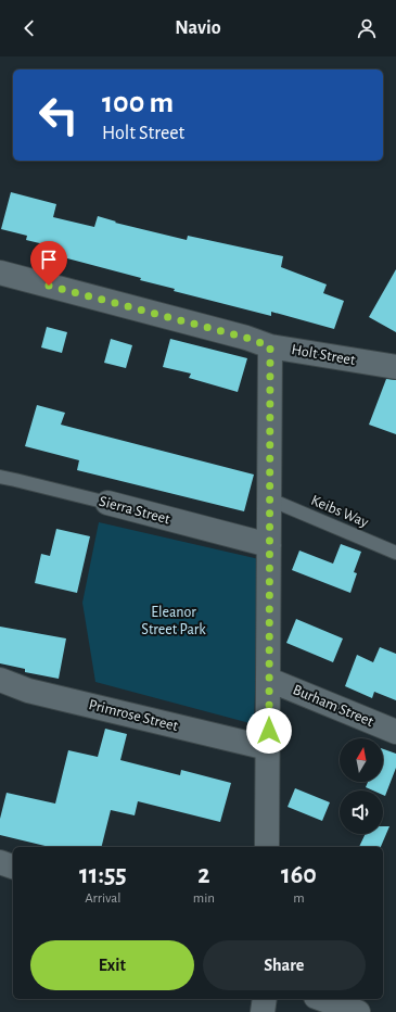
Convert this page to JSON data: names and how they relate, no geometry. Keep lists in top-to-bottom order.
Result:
{
  "streets": {
    "street": [
      "Holt Street",
      "Sierra Street",
      "Burham Street",
      "Primrose Street"
    ],
    "lane": ["Keibs Way"]
  },
  "parks": ["Eleanor Street Park"],
  "north": "top",
  "page": {
    "header": "Navio",
    "turn": ["100 m", "Holt Street"],
    "eta": [
      "11:55",
      "Arrival",
      "2",
      "min",
      "160",
      "m"
    ],
    "buttons": ["Exit", "Share"]
  }
}
